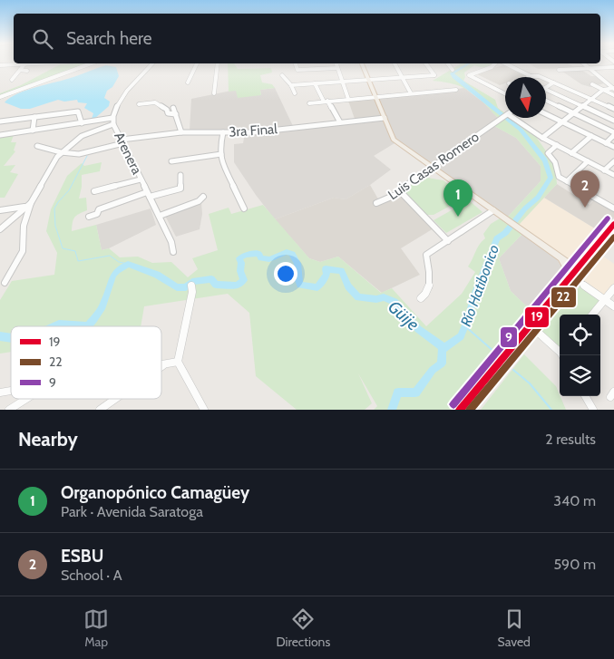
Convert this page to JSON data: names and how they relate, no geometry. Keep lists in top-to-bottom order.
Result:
{
  "streets": {
    "street": ["3ra Final", "Arenera", "Luis Casas Romero"]
  },
  "crossings": [
    ["3ra Final", "Arenera"]
  ],
  "water": ["Río Hatibonico", "Güije"],
  "lines": ["transit line 9", "transit line 19", "transit line 22"],
  "legend": ["19", "22", "9"],
  "north": "bottom",
  "page": {
    "search": "Search here",
    "pins": ["2", "1"],
    "heading": ["Nearby", "2 results"],
    "list": [
      {
        "mark": "1",
        "name": "Organopónico Camagüey",
        "note": "Park · Avenida Saratoga",
        "value": "340 m"
      },
      {
        "mark": "2",
        "name": "ESBU",
        "note": "School · A",
        "value": "590 m"
      }
    ],
    "nav": ["Map", "Directions", "Saved"]
  }
}
